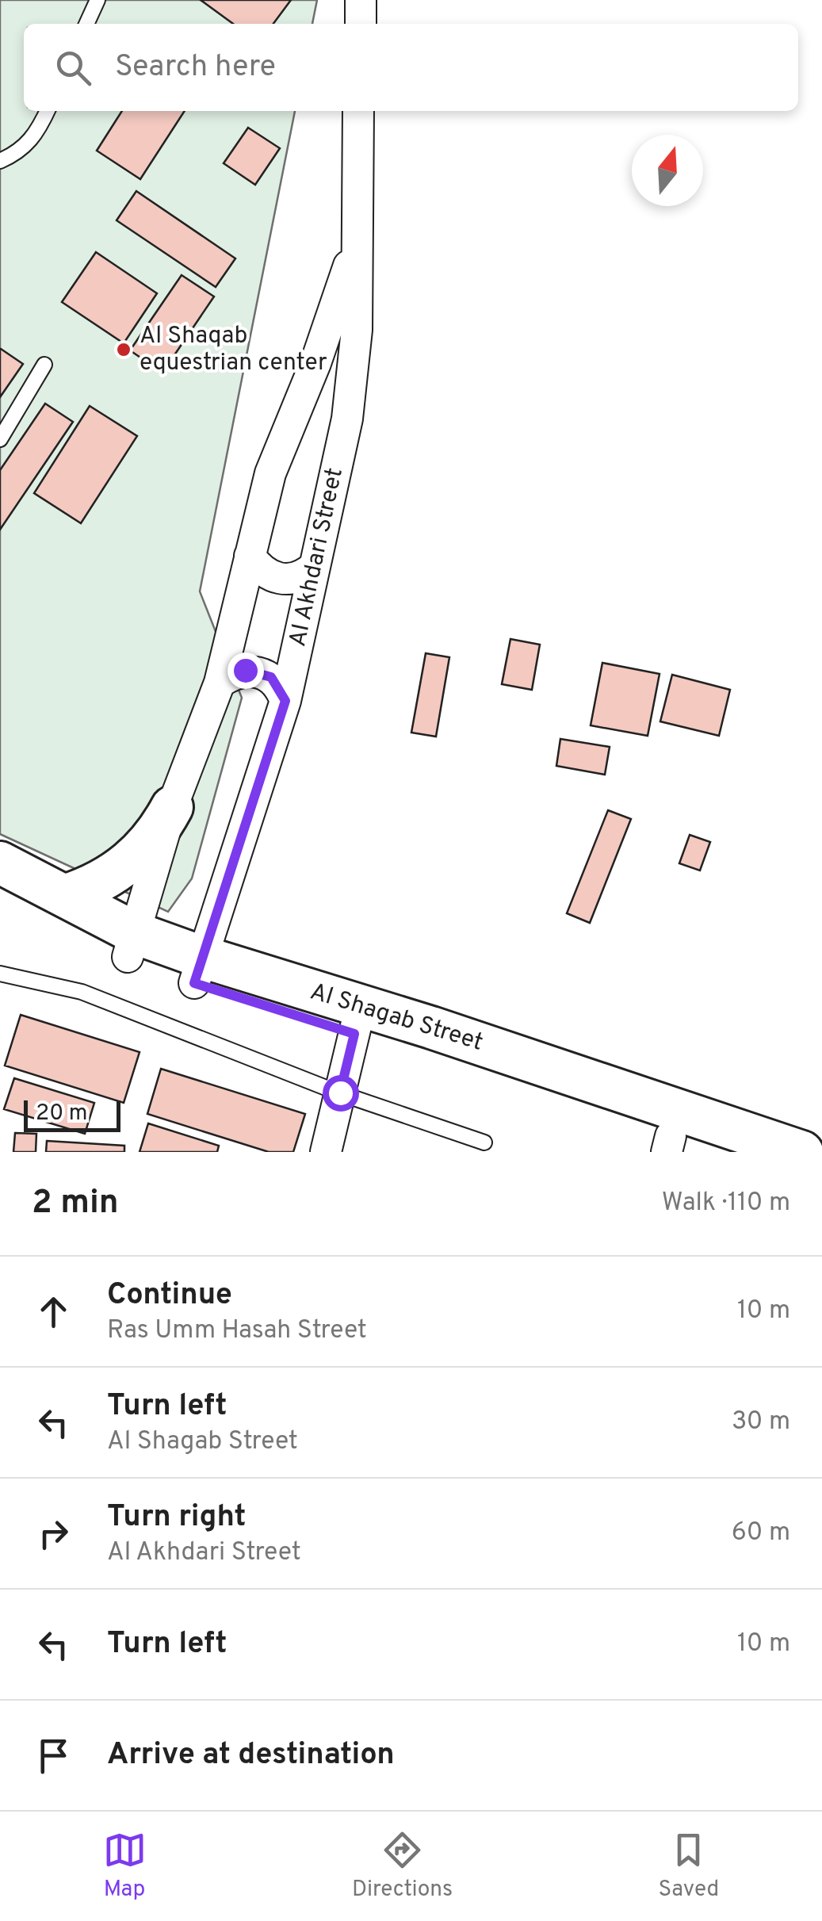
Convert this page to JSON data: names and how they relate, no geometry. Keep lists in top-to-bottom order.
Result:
{
  "streets": {
    "street": ["Al Akhdari Street", "Al Shagab Street"]
  },
  "crossings": [
    ["Al Akhdari Street", "Al Shagab Street"]
  ],
  "places": ["Al Shaqab equestrian center"],
  "scale_bar": "20 m",
  "north": "top",
  "page": {
    "search": "Search here",
    "scale": "20 m",
    "heading": ["2 min", "Walk · 110 m"],
    "list": [
      ["Continue", "Ras Umm Hasah Street", "10 m"],
      ["Turn left", "Al Shagab Street", "30 m"],
      ["Turn right", "Al Akhdari Street", "60 m"],
      ["Turn left", "10 m"],
      "Arrive at destination"
    ],
    "nav": ["Map", "Directions", "Saved"]
  }
}
